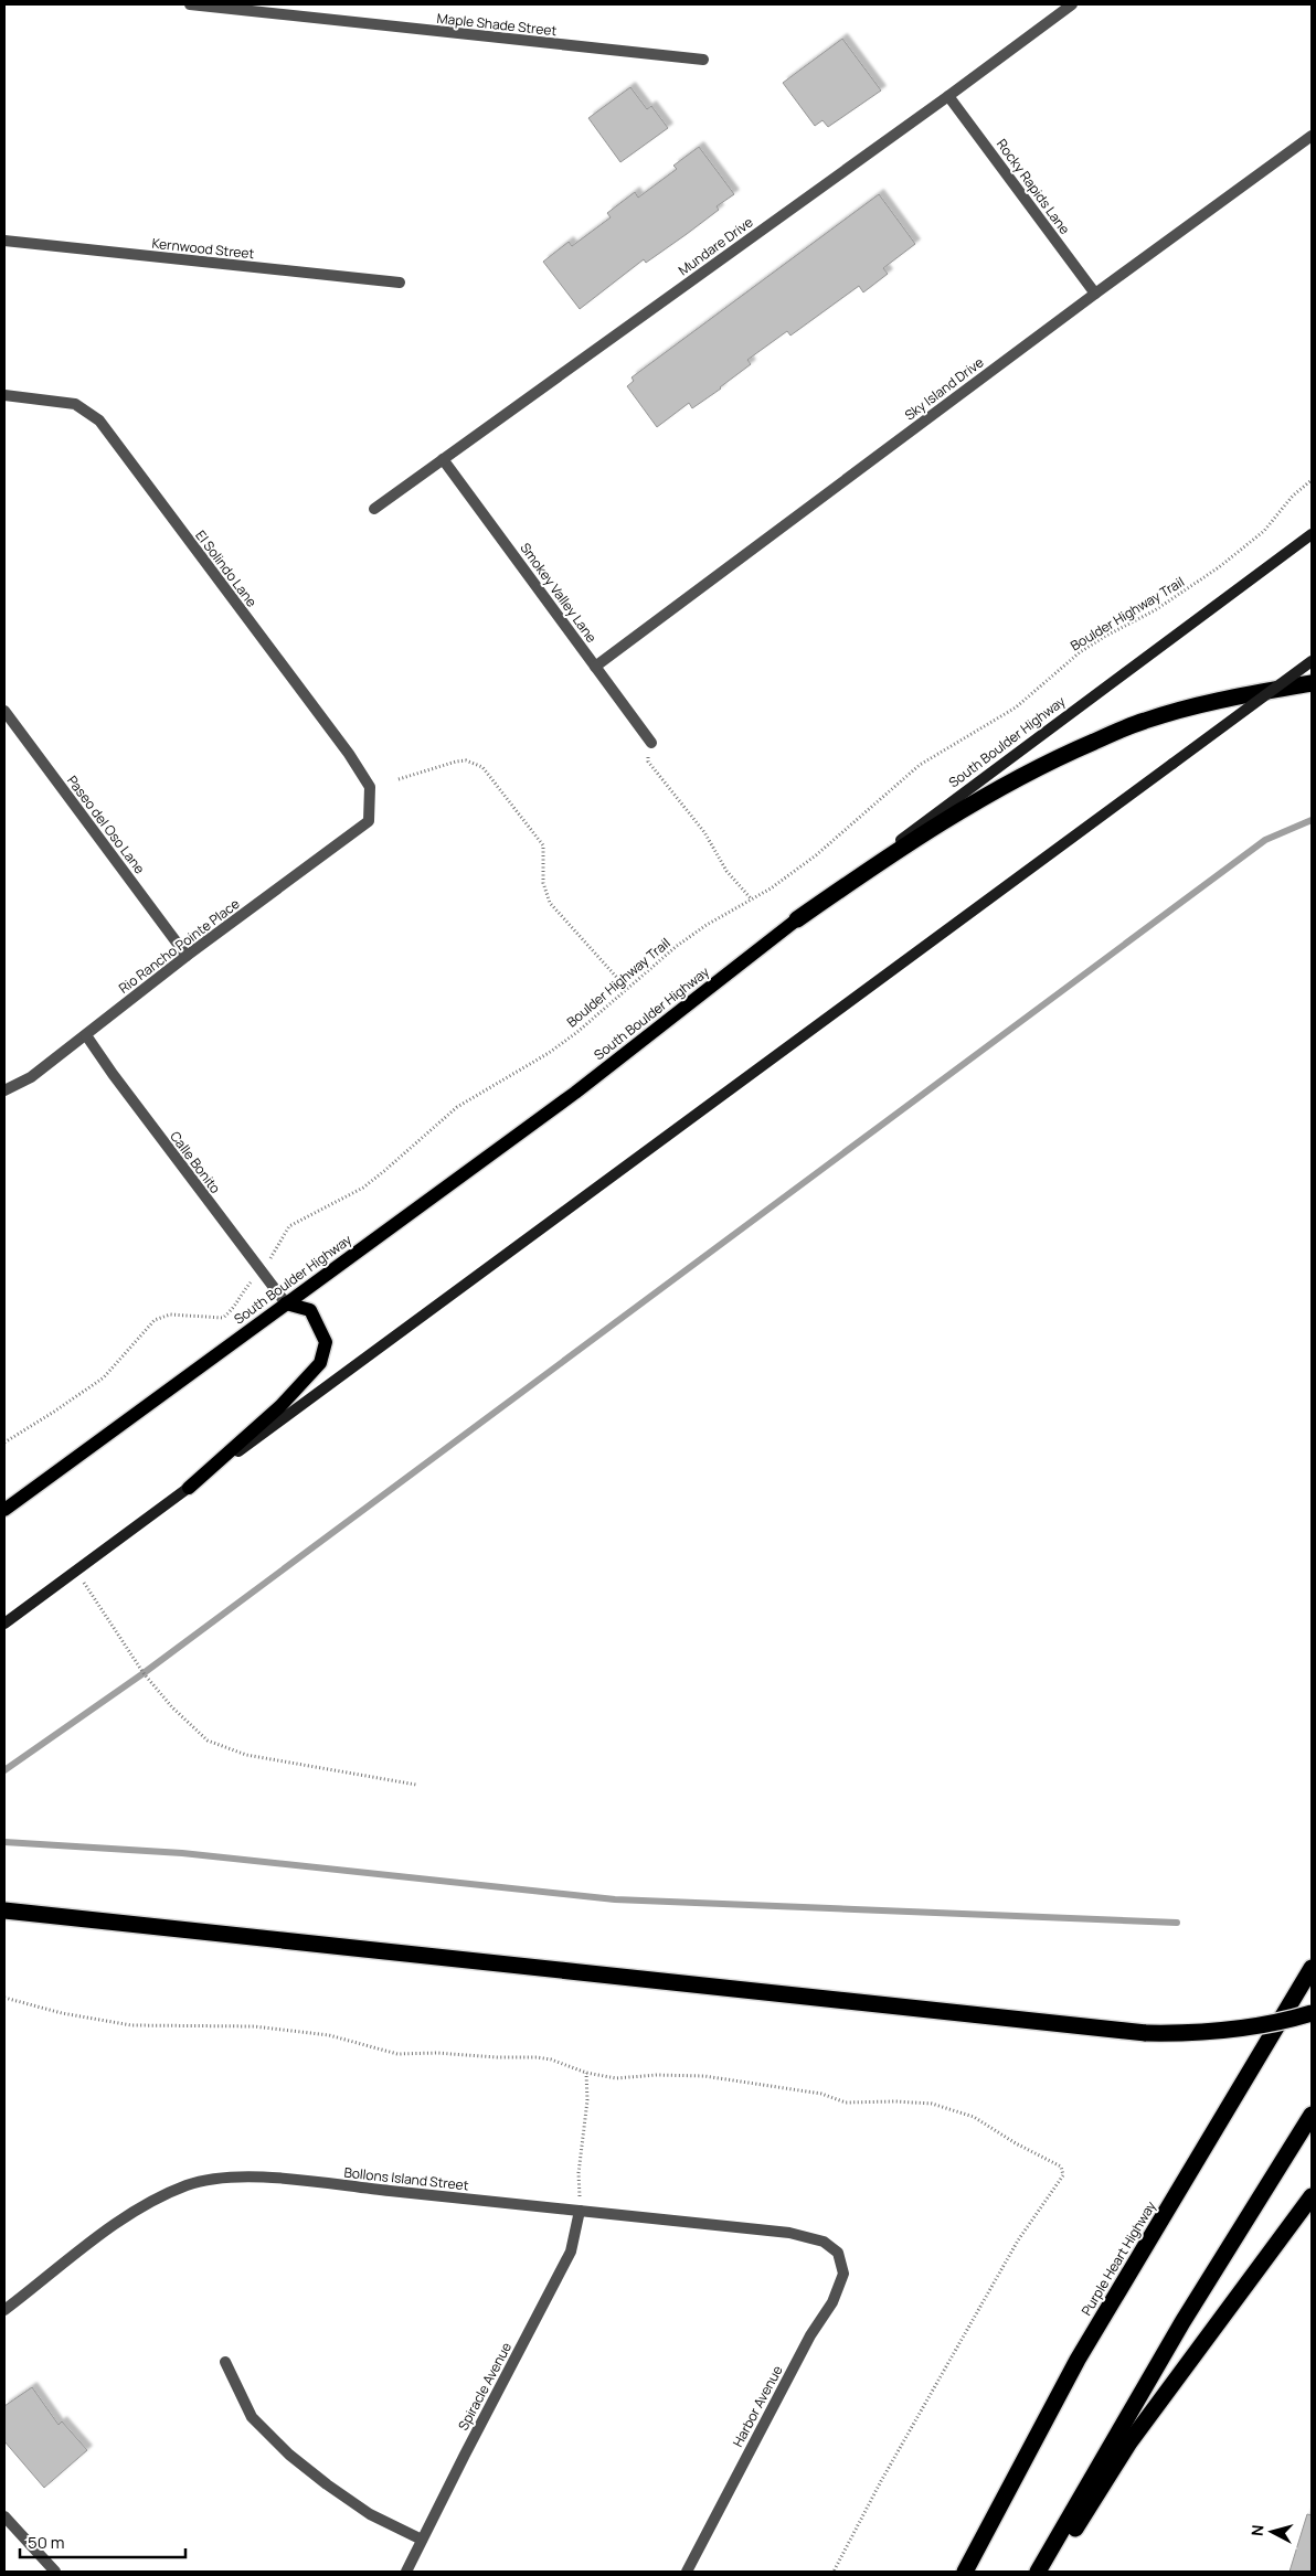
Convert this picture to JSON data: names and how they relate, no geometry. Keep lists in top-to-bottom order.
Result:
{
  "streets": {
    "highway": ["Purple Heart Highway"],
    "main road": ["South Boulder Highway"],
    "street": [
      "Maple Shade Street",
      "Rocky Rapids Lane",
      "Mundare Drive",
      "Kernwood Street",
      "Sky Island Drive",
      "El Solindo Lane",
      "Smokey Valley Lane",
      "Paseo del Oso Lane",
      "Rio Rancho Pointe Place",
      "Calle Bonito",
      "Bollons Island Street",
      "Spiracle Avenue",
      "Harbor Avenue"
    ],
    "path": ["Boulder Highway Trail"]
  },
  "crossings": [
    ["Rocky Rapids Lane", "Mundare Drive"],
    ["Rocky Rapids Lane", "Sky Island Drive"],
    ["Mundare Drive", "Smokey Valley Lane"],
    ["Sky Island Drive", "Smokey Valley Lane"],
    ["El Solindo Lane", "Rio Rancho Pointe Place"],
    ["Boulder Highway Trail", "Calle Bonito"],
    ["South Boulder Highway", "Calle Bonito"],
    ["Paseo del Oso Lane", "Rio Rancho Pointe Place"],
    ["Rio Rancho Pointe Place", "Calle Bonito"],
    ["Bollons Island Street", "Spiracle Avenue"],
    ["Bollons Island Street", "Harbor Avenue"]
  ],
  "scale_bar": "50 m",
  "north": "left"
}
